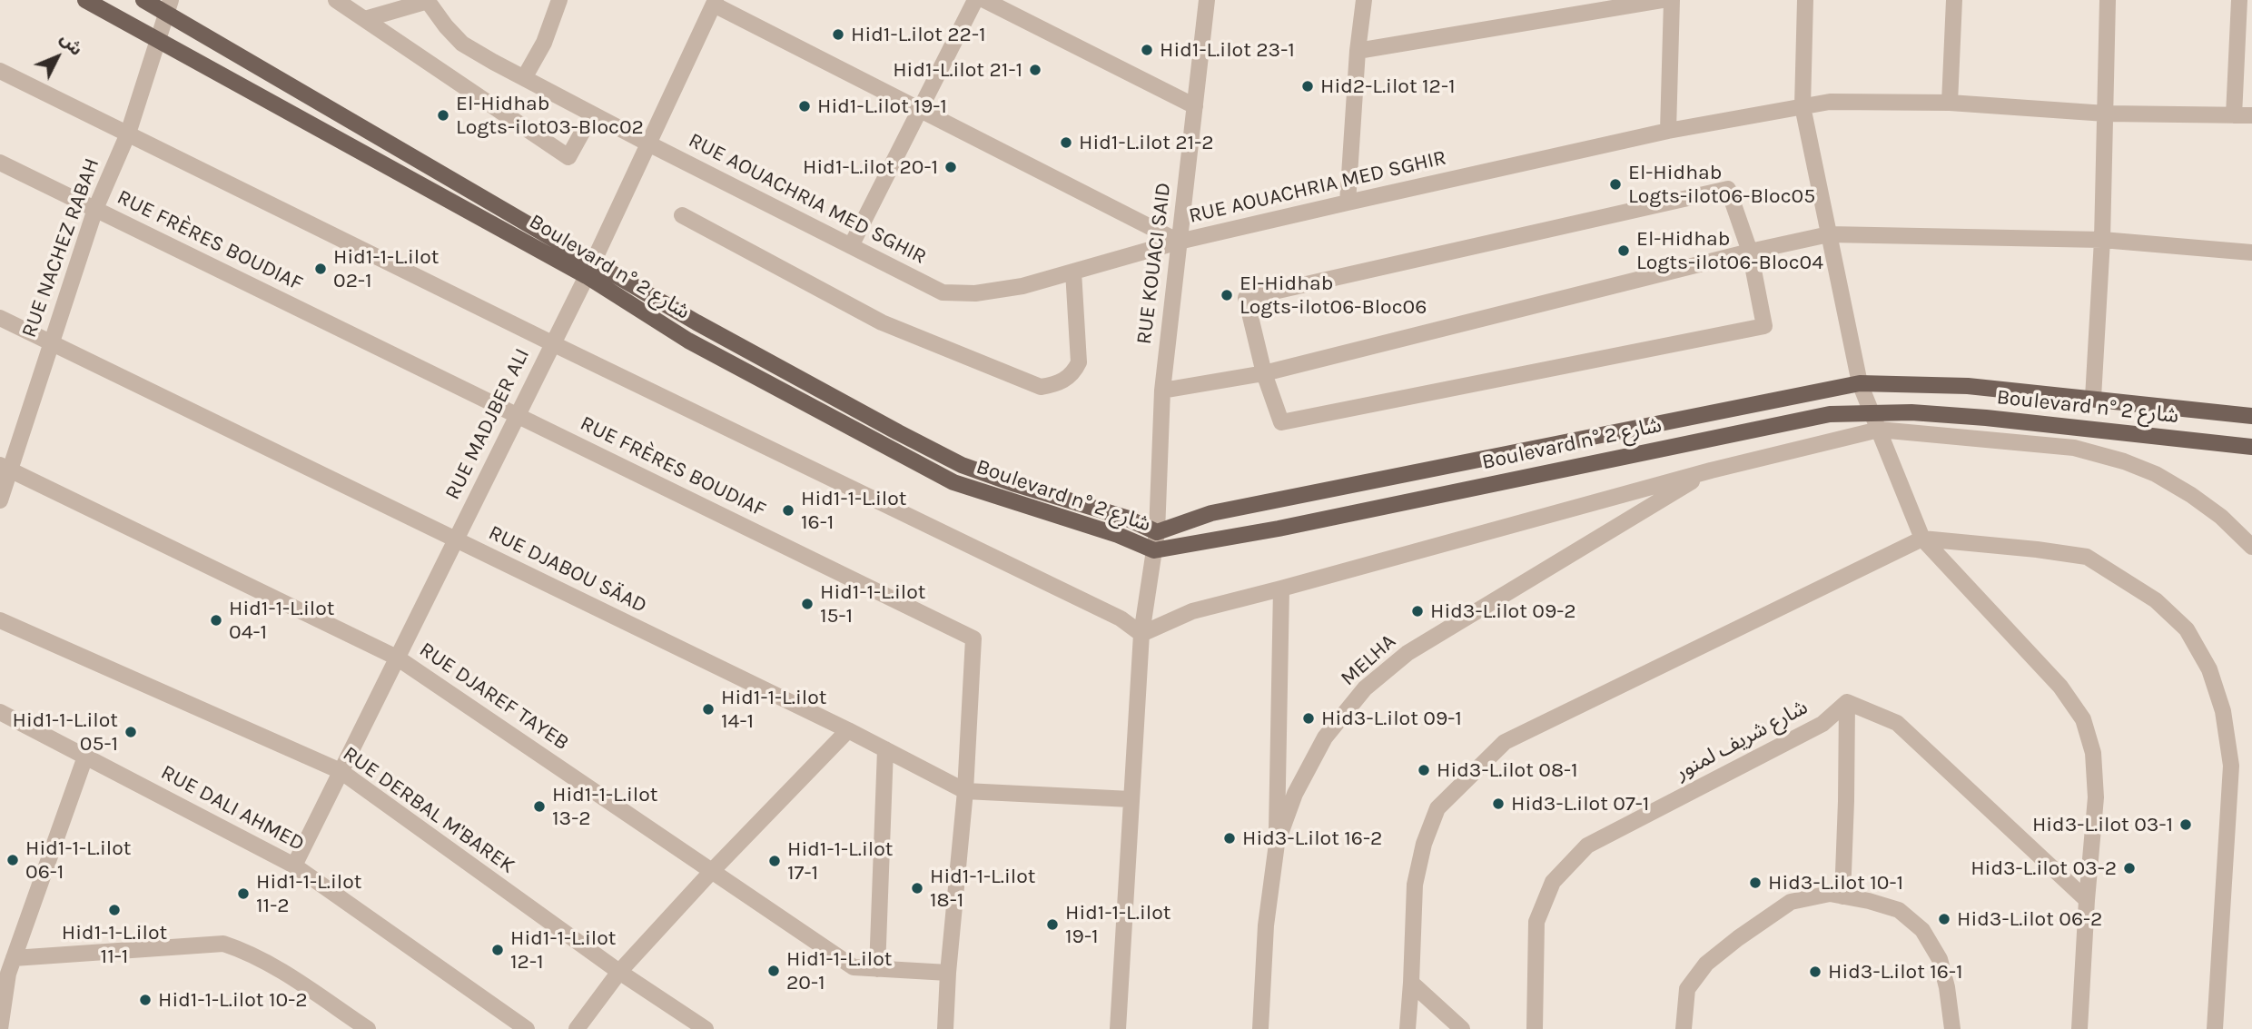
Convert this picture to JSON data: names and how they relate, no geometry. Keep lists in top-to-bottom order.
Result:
{
  "streets": {
    "main road": ["Boulevard n° شارع 2"],
    "street": [
      "RUE AOUACHRIA MED SGHIR",
      "RUE FRÈRES BOUDIAF",
      "RUE NACHEZ RABAH",
      "RUE KOUACI SAID",
      "RUE MADJBER ALI",
      "RUE DJABOU SÄAD",
      "MELHA",
      "RUE DJAREF TAYEB",
      "شارع شريف لمنور",
      "RUE DALI AHMED",
      "RUE DERBAL M'BAREK"
    ]
  },
  "crossings": [
    ["RUE AOUACHRIA MED SGHIR", "RUE KOUACI SAID"],
    ["RUE AOUACHRIA MED SGHIR", "RUE MADJBER ALI"],
    ["RUE FRÈRES BOUDIAF", "RUE NACHEZ RABAH"],
    ["RUE FRÈRES BOUDIAF", "RUE MADJBER ALI"],
    ["RUE FRÈRES BOUDIAF", "RUE DJABOU SÄAD"],
    ["RUE FRÈRES BOUDIAF", "RUE DJAREF TAYEB"],
    ["RUE NACHEZ RABAH", "Boulevard n° شارع 2"],
    ["RUE NACHEZ RABAH", "RUE DJABOU SÄAD"],
    ["RUE NACHEZ RABAH", "RUE DJAREF TAYEB"],
    ["RUE KOUACI SAID", "Boulevard n° شارع 2"],
    ["RUE KOUACI SAID", "RUE DJABOU SÄAD"],
    ["Boulevard n° شارع 2", "RUE MADJBER ALI"],
    ["RUE MADJBER ALI", "RUE DJABOU SÄAD"],
    ["RUE MADJBER ALI", "RUE DJAREF TAYEB"],
    ["RUE MADJBER ALI", "RUE DALI AHMED"],
    ["RUE MADJBER ALI", "RUE DERBAL M'BAREK"]
  ],
  "places": [
    "Hid1-L.ilot 22-1",
    "Hid1-L.ilot 23-1",
    "Hid1-L.ilot 21-1",
    "Hid2-L.ilot 12-1",
    "Hid1-L.ilot 19-1",
    "El-Hidhab Logts-ilot03-Bloc02",
    "Hid1-L.ilot 21-2",
    "Hid1-L.ilot 20-1",
    "El-Hidhab Logts-ilot06-Bloc05",
    "El-Hidhab Logts-ilot06-Bloc04",
    "Hid1-1-L.ilot 02-1",
    "El-Hidhab Logts-ilot06-Bloc06",
    "Hid1-1-L.ilot 16-1",
    "Hid1-1-L.ilot 15-1",
    "Hid3-L.ilot 09-2",
    "Hid1-1-L.ilot 04-1",
    "Hid1-1-L.ilot 14-1",
    "Hid3-L.ilot 09-1",
    "Hid1-1-L.ilot 05-1",
    "Hid3-L.ilot 08-1",
    "Hid3-L.ilot 07-1",
    "Hid1-1-L.ilot 13-2",
    "Hid3-L.ilot 03-1",
    "Hid3-L.ilot 16-2",
    "Hid1-1-L.ilot 06-1",
    "Hid1-1-L.ilot 17-1",
    "Hid3-L.ilot 03-2",
    "Hid3-L.ilot 10-1",
    "Hid1-1-L.ilot 18-1",
    "Hid1-1-L.ilot 11-2",
    "Hid1-1-L.ilot 11-1",
    "Hid3-L.ilot 06-2",
    "Hid1-1-L.ilot 19-1",
    "Hid1-1-L.ilot 12-1",
    "Hid1-1-L.ilot 20-1",
    "Hid3-L.ilot 16-1",
    "Hid1-1-L.ilot 10-2"
  ],
  "north": "top right"
}
